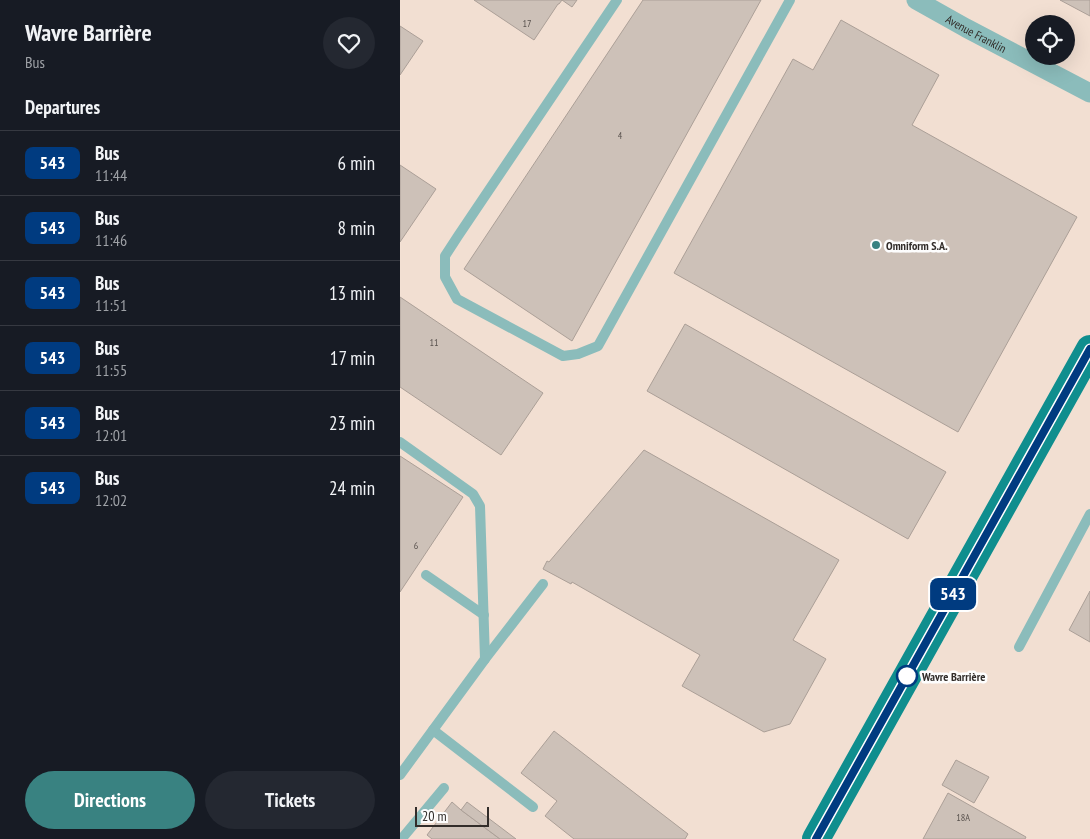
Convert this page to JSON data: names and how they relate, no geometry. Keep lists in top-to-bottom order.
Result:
{
  "streets": {
    "street": ["Avenue Franklin"]
  },
  "places": ["Omniform S.A.", "Wavre Barrière"],
  "lines": ["bus line 543"],
  "house_numbers": [
    "17",
    "4",
    "11",
    "6",
    "18A"
  ],
  "scale_bar": "20 m",
  "page": {
    "heading": [
      ["Wavre Barrière", "Bus"],
      "Departures"
    ],
    "on_map": "543",
    "list": [
      {
        "mark": "543",
        "name": "Bus",
        "note": "11:44",
        "value": "6 min"
      },
      {
        "mark": "543",
        "name": "Bus",
        "note": "11:46",
        "value": "8 min"
      },
      {
        "mark": "543",
        "name": "Bus",
        "note": "11:51",
        "value": "13 min"
      },
      {
        "mark": "543",
        "name": "Bus",
        "note": "11:55",
        "value": "17 min"
      },
      {
        "mark": "543",
        "name": "Bus",
        "note": "12:01",
        "value": "23 min"
      },
      {
        "mark": "543",
        "name": "Bus",
        "note": "12:02",
        "value": "24 min"
      }
    ],
    "buttons": ["Directions", "Tickets"],
    "scale": "20 m"
  }
}
